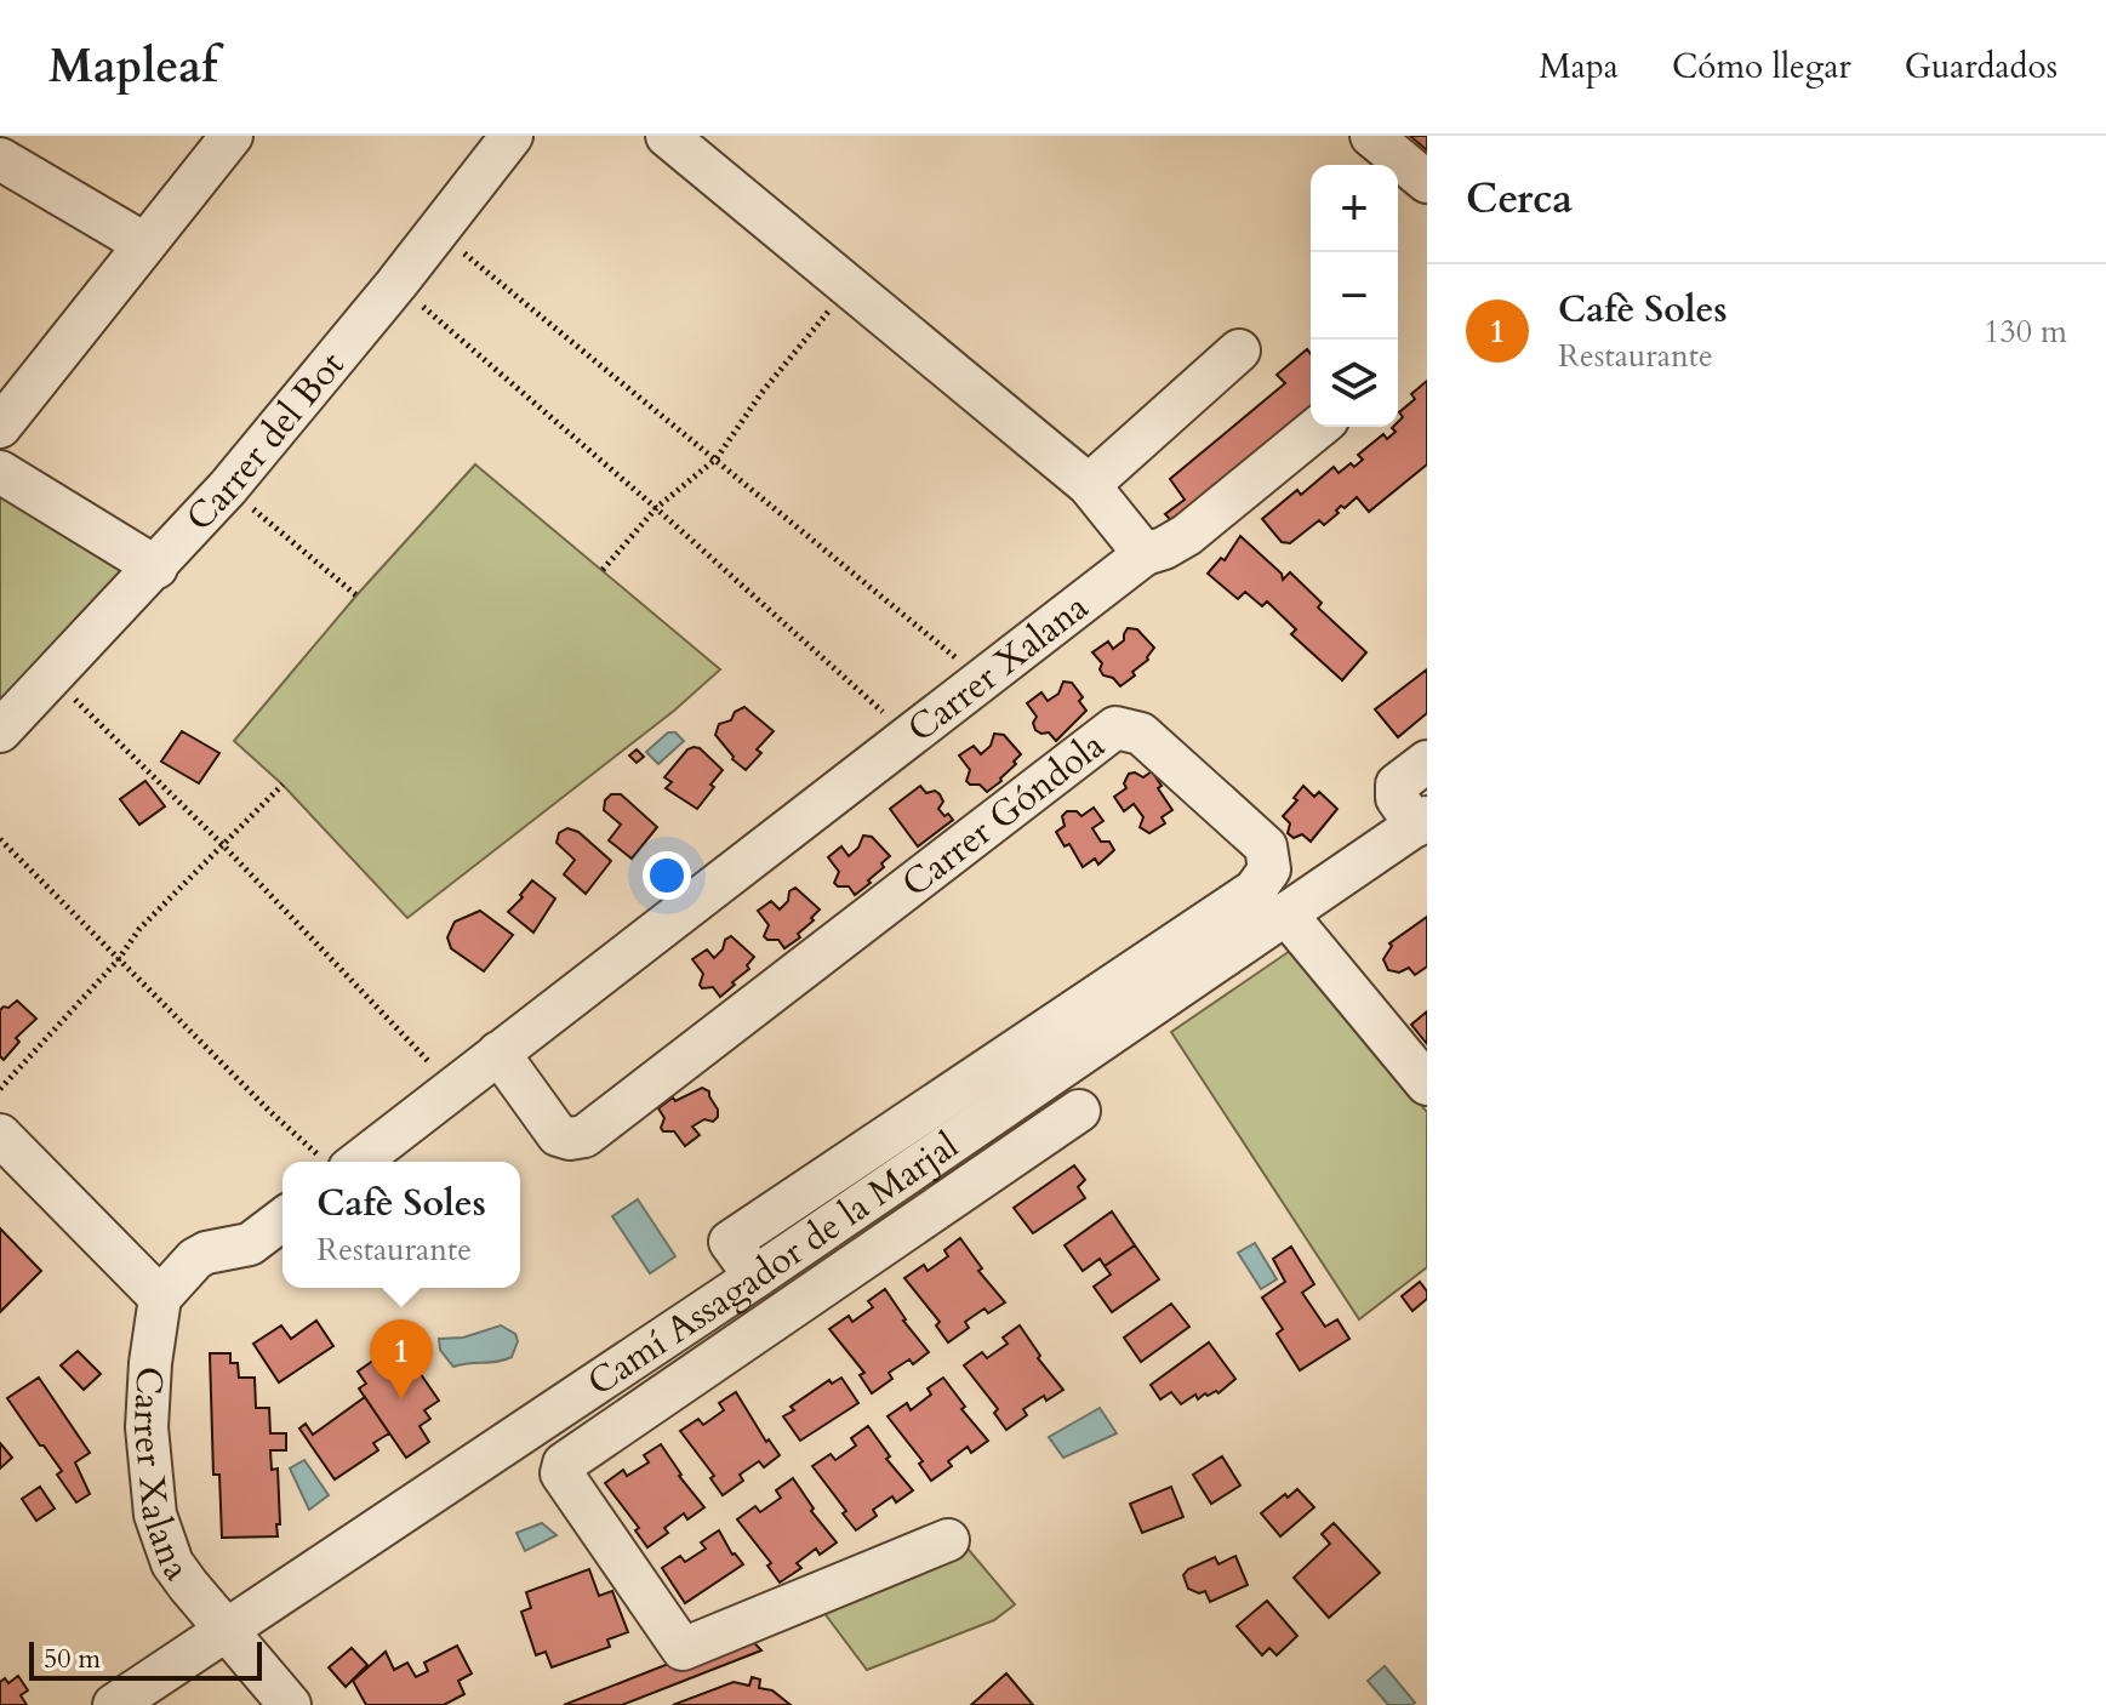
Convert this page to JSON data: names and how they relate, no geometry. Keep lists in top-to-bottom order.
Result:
{
  "streets": {
    "street": [
      "Carrer del Bot",
      "Carrer Xalana",
      "Carrer Góndola",
      "Camí Assagador de la Marjal"
    ]
  },
  "crossings": [
    ["Carrer Xalana", "Carrer Góndola"],
    ["Carrer Xalana", "Camí Assagador de la Marjal"],
    ["Carrer Góndola", "Camí Assagador de la Marjal"]
  ],
  "scale_bar": "50 m",
  "page": {
    "header": "Mapleaf",
    "nav": ["Mapa", "Cómo llegar", "Guardados"],
    "heading": "Cerca",
    "map_buttons": ["+", "−"],
    "list": [
      {
        "mark": "1",
        "name": "Cafè Soles",
        "note": "Restaurante",
        "value": "130 m"
      }
    ],
    "popup": ["Cafè Soles", "Restaurante"],
    "pins": "1",
    "scale": "50 m"
  }
}
